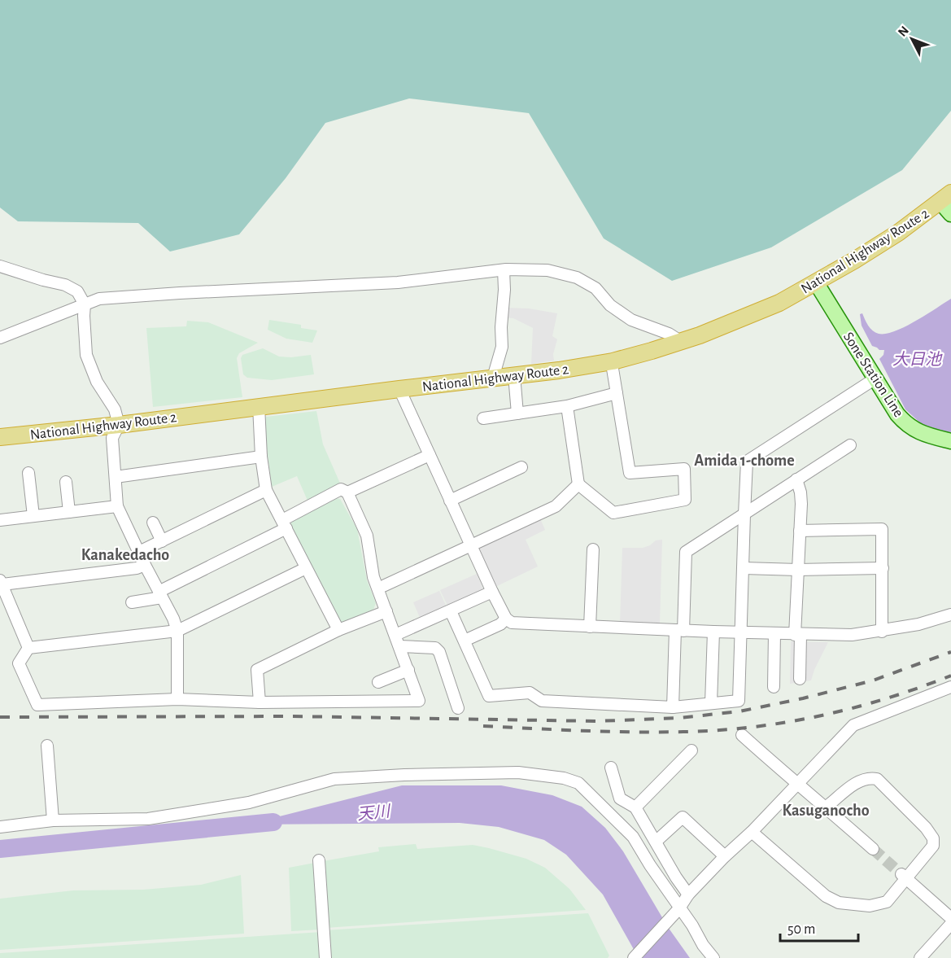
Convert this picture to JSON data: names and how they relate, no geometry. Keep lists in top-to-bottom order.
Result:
{
  "streets": {
    "highway": ["National Highway Route 2"],
    "main road": ["Sone Station Line"]
  },
  "crossings": [
    ["National Highway Route 2", "Sone Station Line"]
  ],
  "districts": ["Amida 1-chome", "Kanakedacho", "Kasuganocho"],
  "water": ["大日池", "天川"],
  "scale_bar": "50 m",
  "north": "top left"
}
